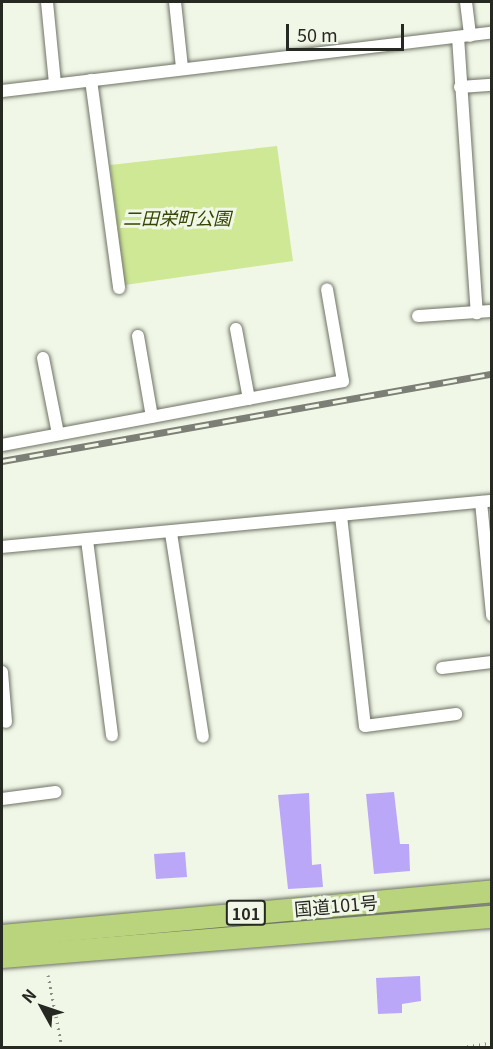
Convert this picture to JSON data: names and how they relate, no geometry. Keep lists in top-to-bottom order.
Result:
{
  "streets": {
    "highway": ["国道101号", "101"]
  },
  "parks": ["二田栄町公園"],
  "scale_bar": "50 m",
  "north": "top left"
}
